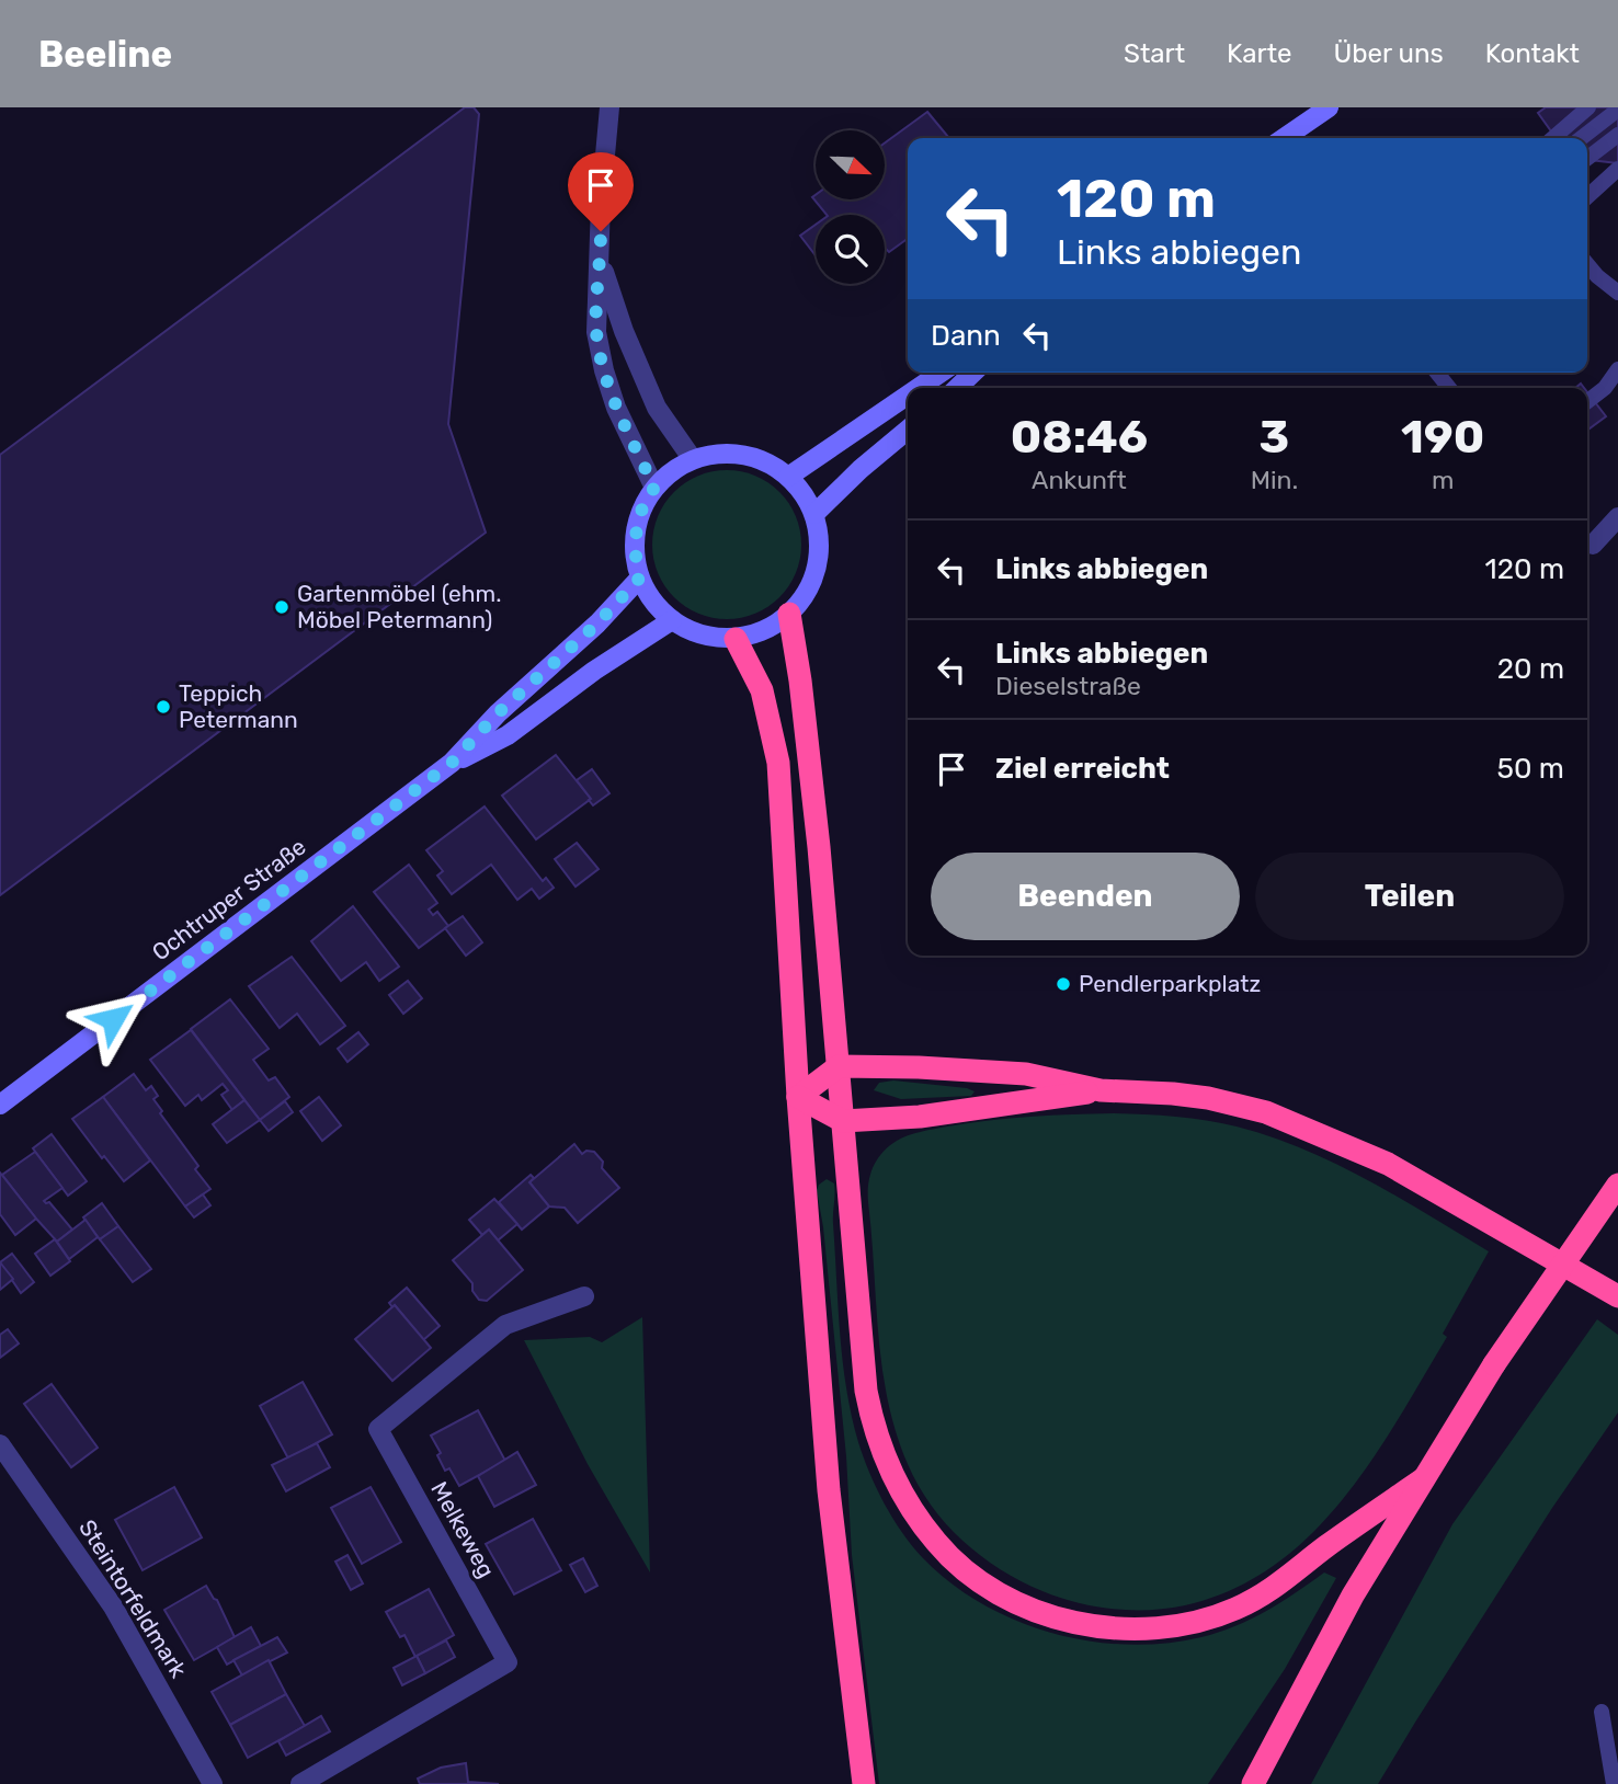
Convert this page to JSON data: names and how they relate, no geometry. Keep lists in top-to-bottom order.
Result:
{
  "streets": {
    "main road": ["Ochtruper Straße"],
    "street": ["Melkeweg", "Steintorfeldmark"]
  },
  "places": ["Gartenmöbel (ehm. Möbel Petermann)", "Teppich Petermann", "Pendlerparkplatz"],
  "north": "bottom right",
  "page": {
    "header": "Beeline",
    "nav": [
      "Start",
      "Karte",
      "Über uns",
      "Kontakt"
    ],
    "turn": ["120 m", "Links abbiegen"],
    "then": "Dann",
    "eta": [
      "08:46",
      "Ankunft",
      "3",
      "Min.",
      "190",
      "m"
    ],
    "list": [
      {
        "name": "Links abbiegen",
        "value": "120 m"
      },
      {
        "name": "Links abbiegen",
        "note": "Dieselstraße",
        "value": "20 m"
      },
      {
        "name": "Ziel erreicht",
        "value": "50 m"
      }
    ],
    "buttons": ["Beenden", "Teilen"]
  }
}
